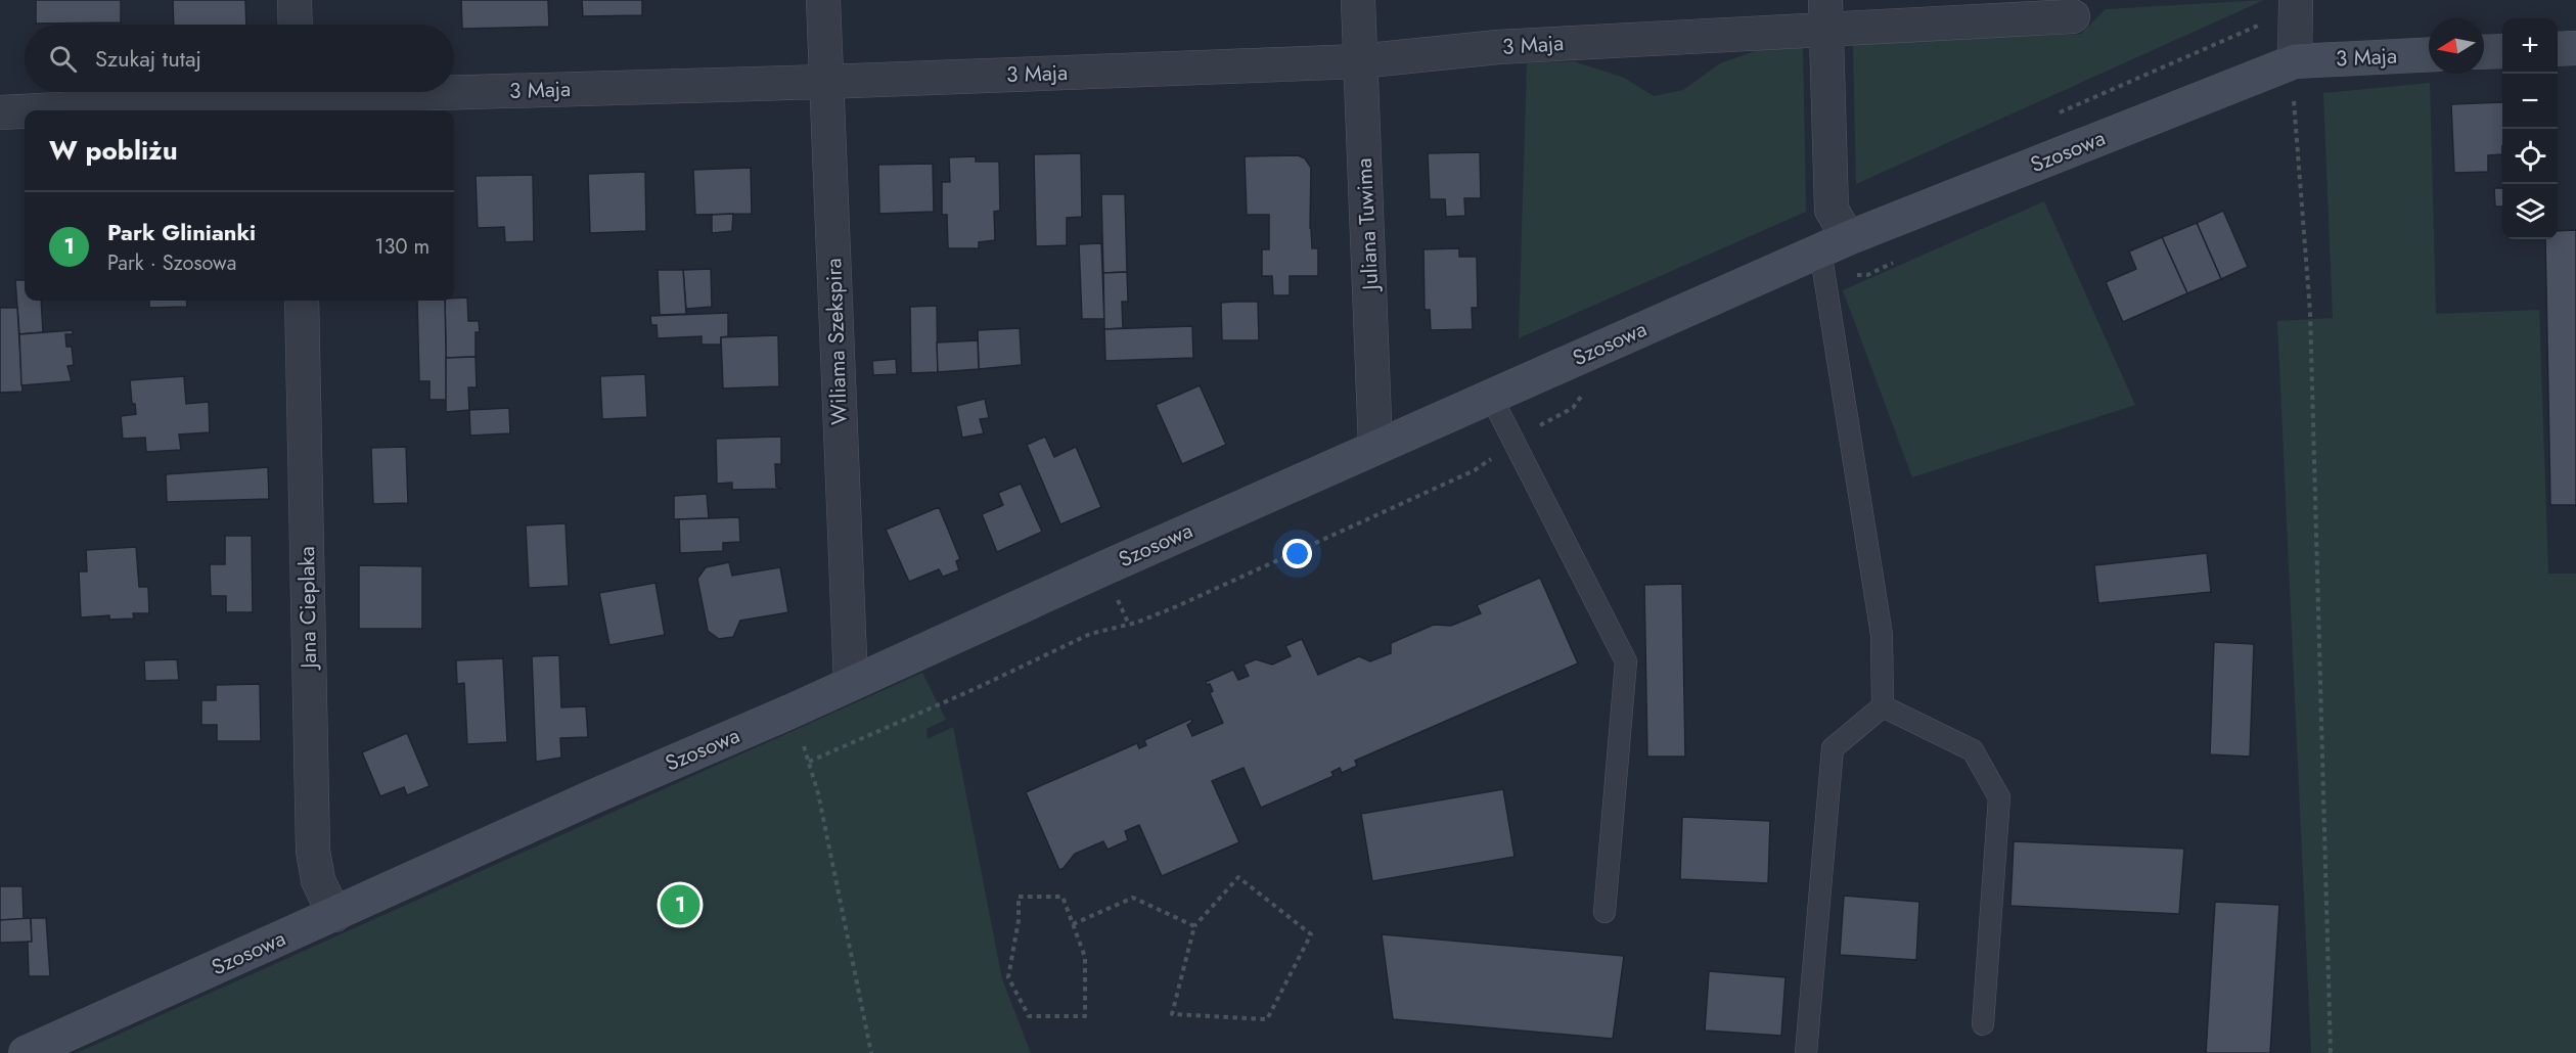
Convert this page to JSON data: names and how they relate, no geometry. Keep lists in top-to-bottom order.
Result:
{
  "streets": {
    "street": [
      "3 Maja",
      "Szosowa",
      "Juliana Tuwima",
      "Wiliama Szekspira",
      "Jana Cieplaka"
    ]
  },
  "crossings": [
    ["3 Maja", "Szosowa"],
    ["3 Maja", "Juliana Tuwima"],
    ["3 Maja", "Wiliama Szekspira"],
    ["Szosowa", "Juliana Tuwima"],
    ["Szosowa", "Wiliama Szekspira"],
    ["Szosowa", "Jana Cieplaka"]
  ],
  "north": "left",
  "page": {
    "map_buttons": ["+", "−"],
    "search": "Szukaj tutaj",
    "heading": "W pobliżu",
    "list": [
      {
        "mark": "1",
        "name": "Park Glinianki",
        "note": "Park · Szosowa",
        "value": "130 m"
      }
    ],
    "pins": "1"
  }
}
